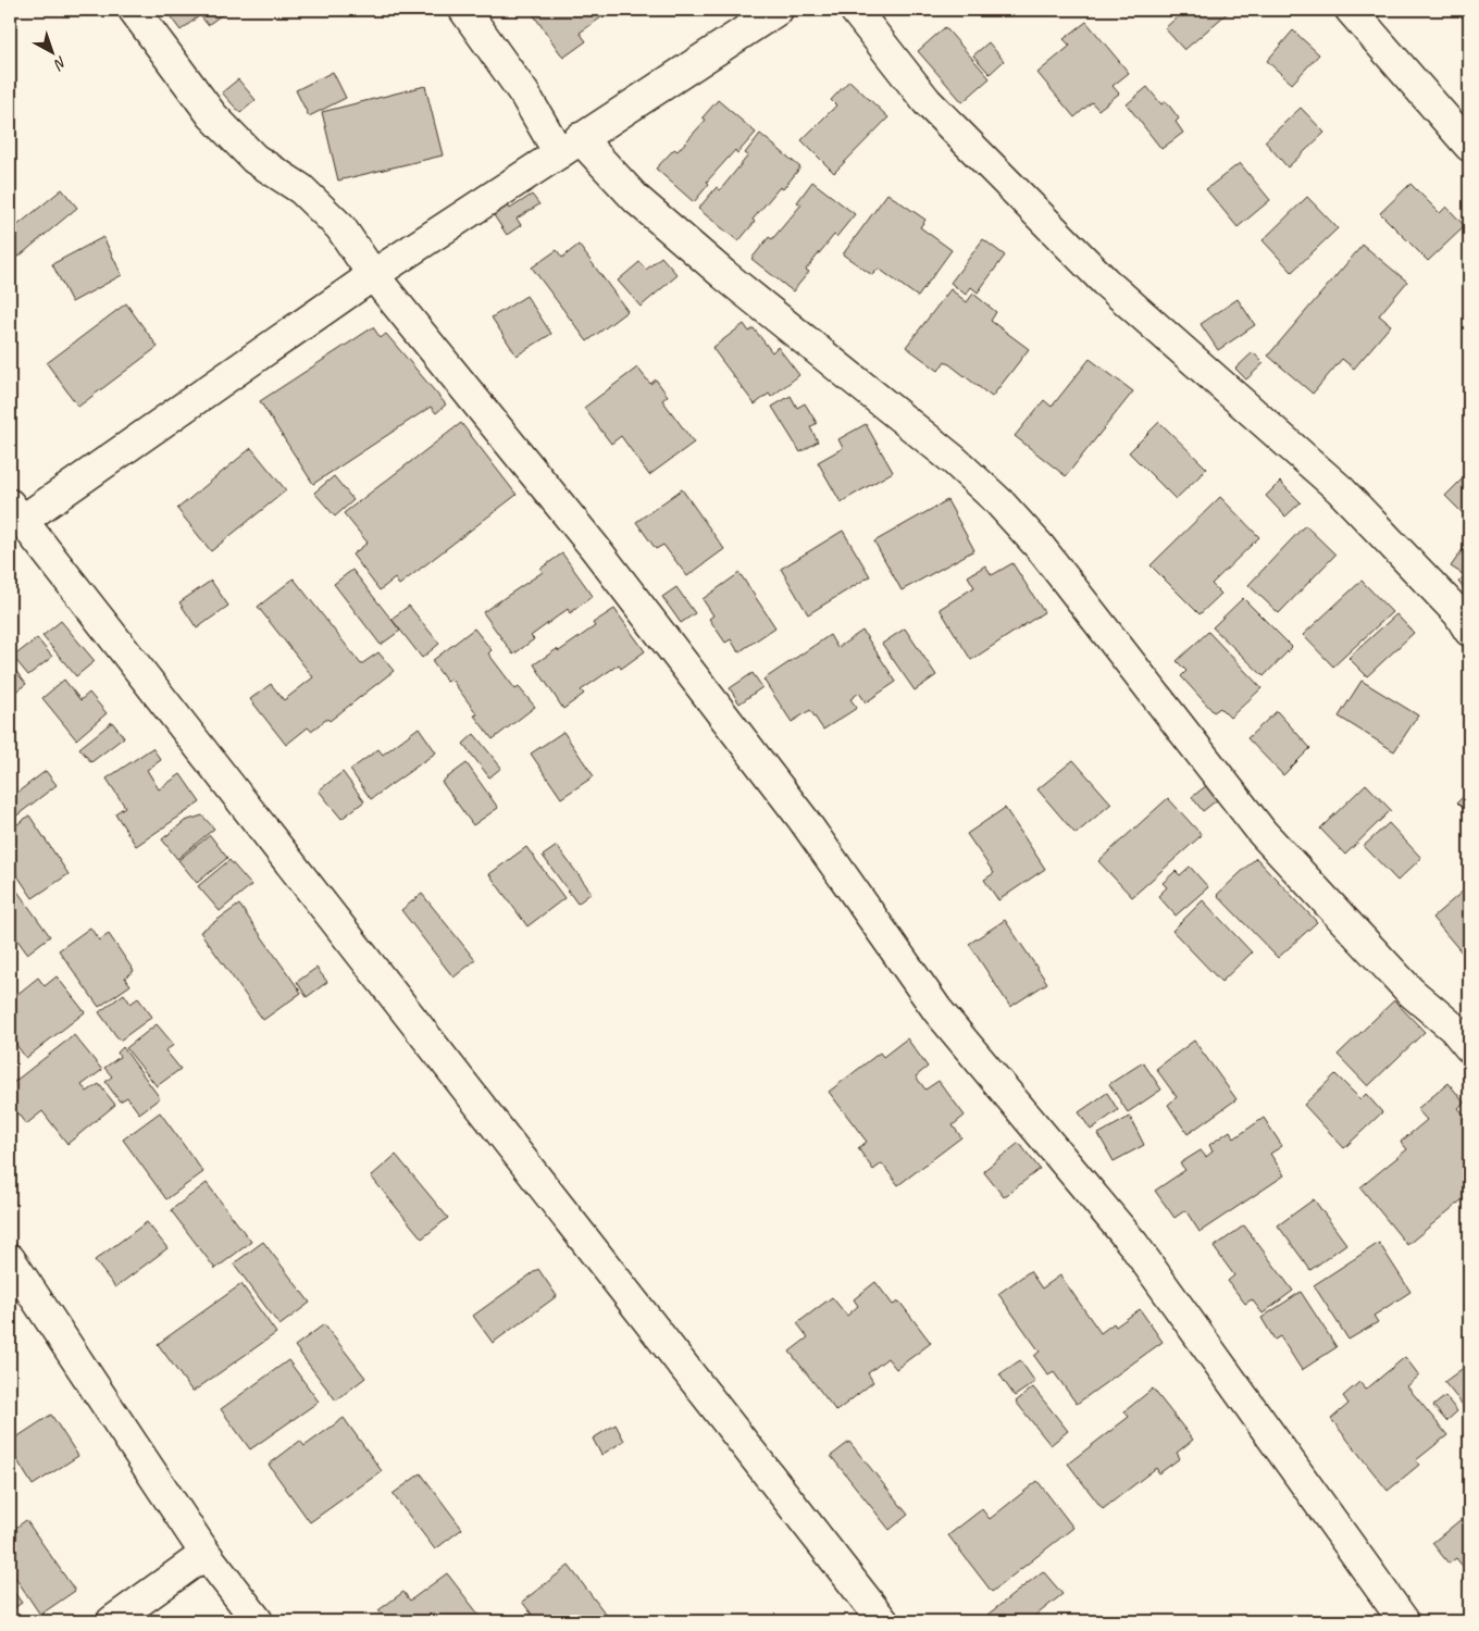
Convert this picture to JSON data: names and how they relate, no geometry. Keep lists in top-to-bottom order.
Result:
{
  "north": "bottom right"
}
